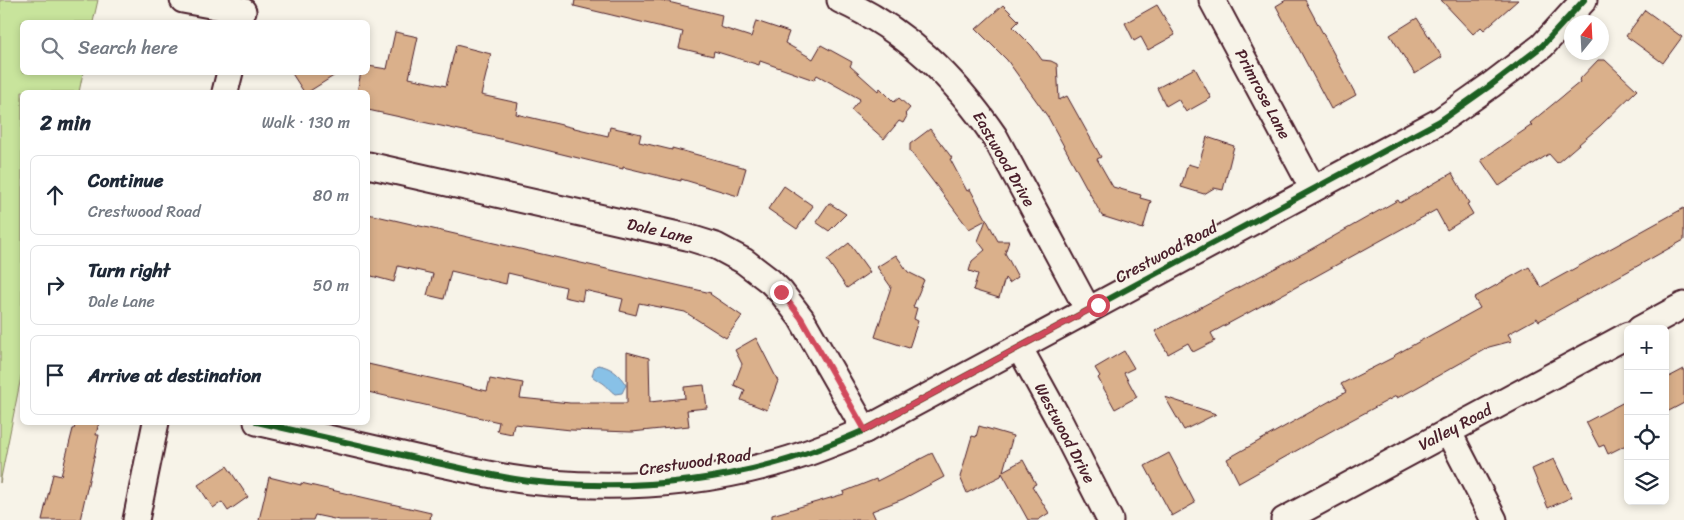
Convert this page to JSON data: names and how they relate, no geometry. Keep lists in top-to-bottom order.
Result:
{
  "streets": {
    "street": [
      "Primrose Lane",
      "Eastwood Drive",
      "Dale Lane",
      "Crestwood Road",
      "Valley Road",
      "Westwood Drive"
    ]
  },
  "crossings": [
    ["Primrose Lane", "Crestwood Road"],
    ["Eastwood Drive", "Crestwood Road"],
    ["Dale Lane", "Crestwood Road"],
    ["Crestwood Road", "Westwood Drive"]
  ],
  "north": "top",
  "page": {
    "search": "Search here",
    "heading": ["2 min", "Walk · 130 m"],
    "list": [
      ["Continue", "Crestwood Road", "80 m"],
      ["Turn right", "Dale Lane", "50 m"],
      "Arrive at destination"
    ],
    "map_buttons": ["+", "−"]
  }
}
